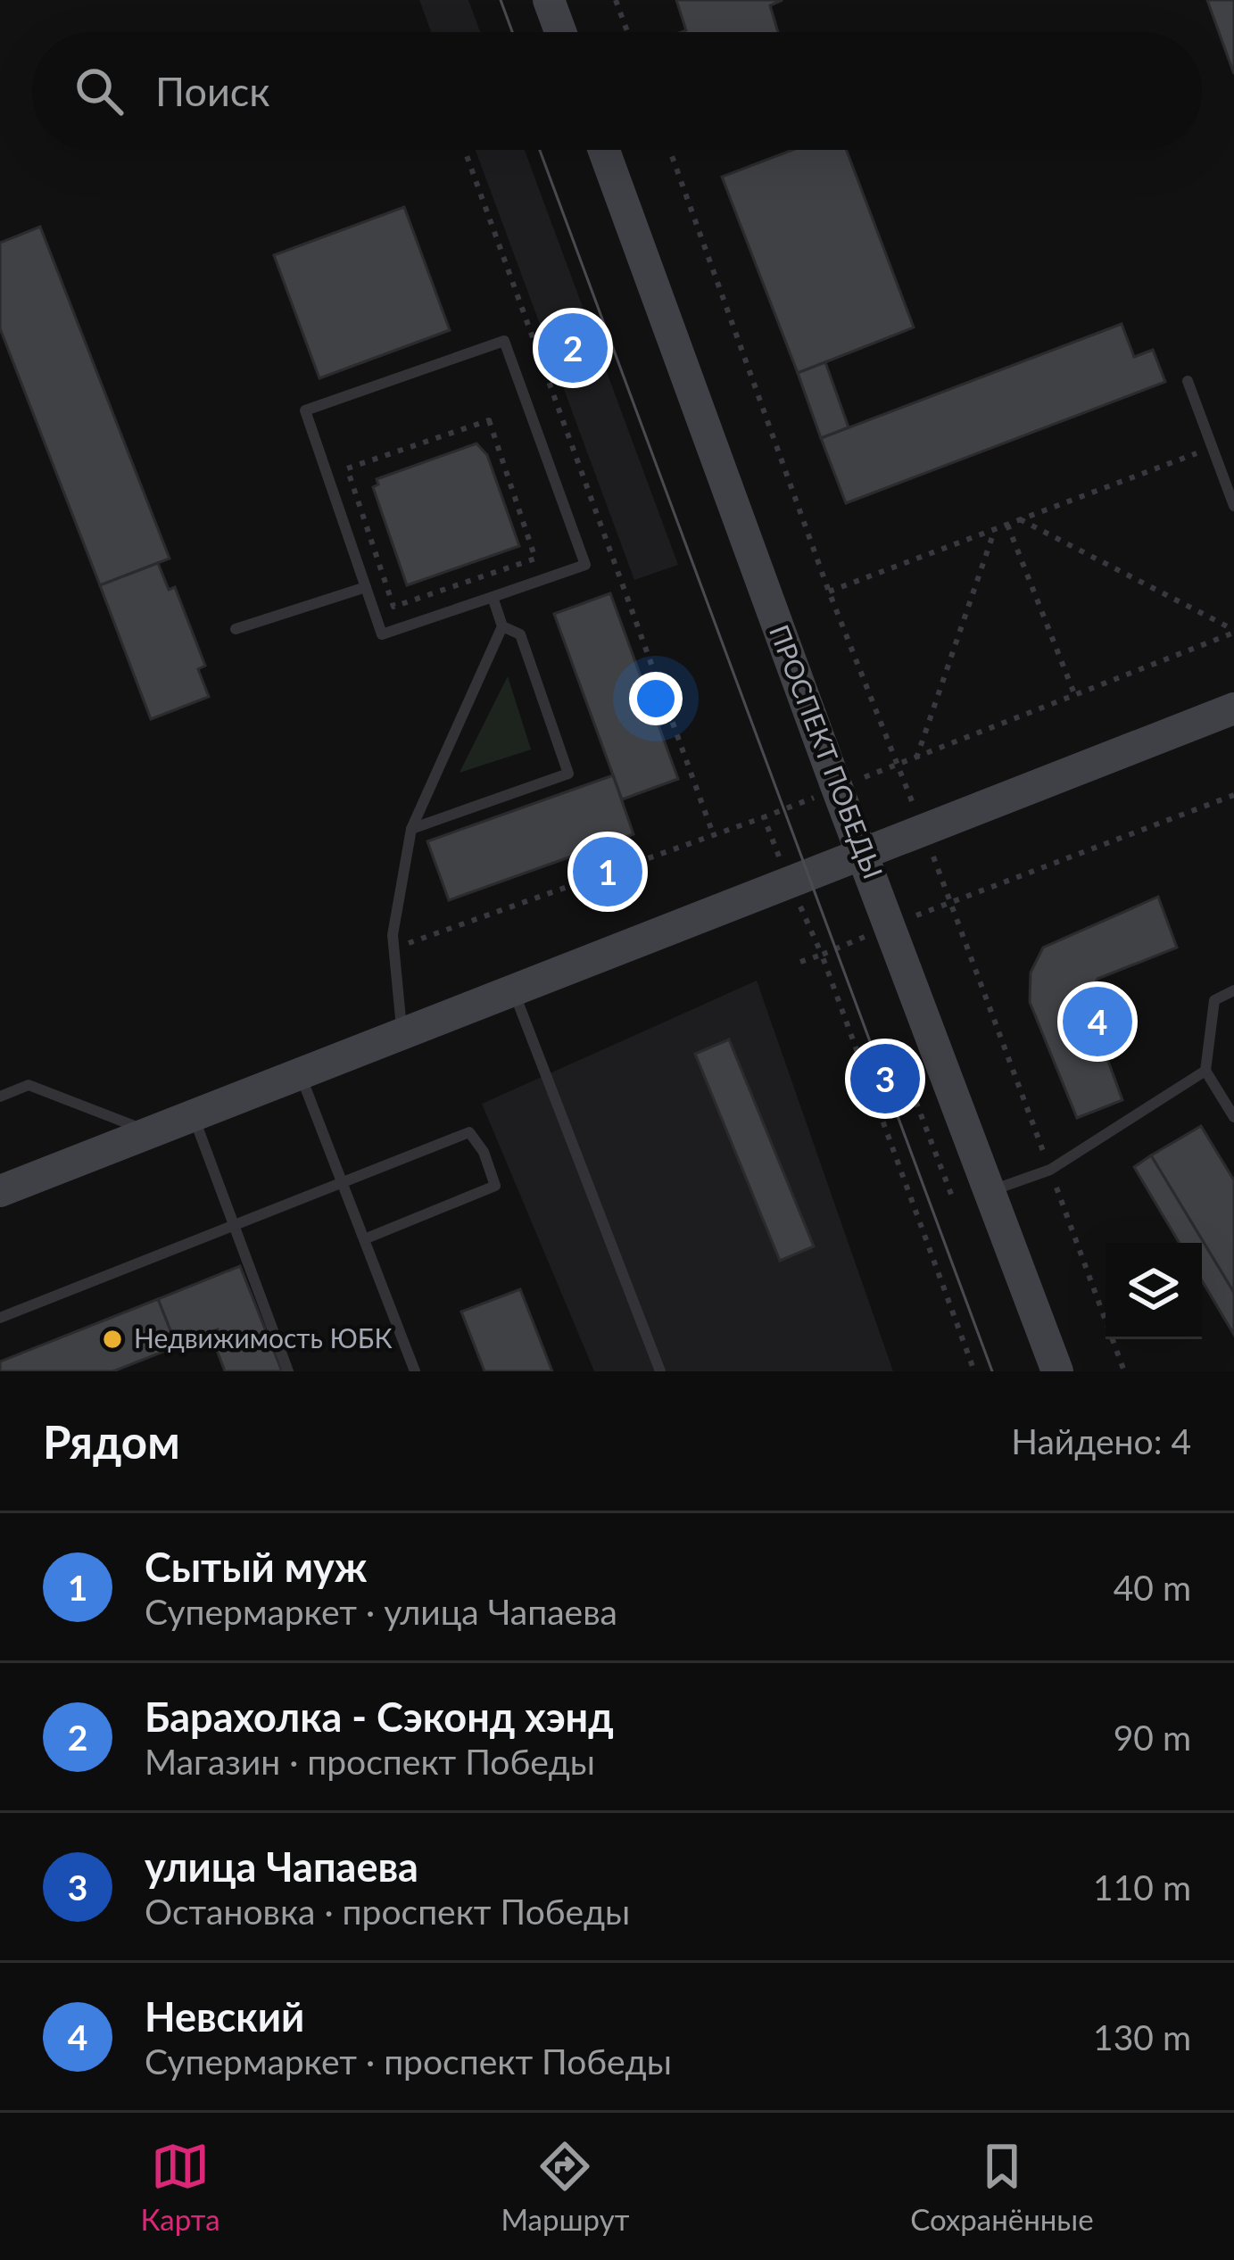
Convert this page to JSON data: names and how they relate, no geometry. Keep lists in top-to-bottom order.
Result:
{
  "streets": {
    "main road": ["ПРОСПЕКТ ПОБЕДЫ"]
  },
  "places": ["Недвижимость ЮБК"],
  "page": {
    "search": "Поиск",
    "pins": [
      "2",
      "1",
      "4",
      "3"
    ],
    "heading": ["Рядом", "Найдено: 4"],
    "list": [
      {
        "mark": "1",
        "name": "Сытый муж",
        "note": "Супермаркет · улица Чапаева",
        "value": "40 m"
      },
      {
        "mark": "2",
        "name": "Барахолка - Сэконд хэнд",
        "note": "Магазин · проспект Победы",
        "value": "90 m"
      },
      {
        "mark": "3",
        "name": "улица Чапаева",
        "note": "Остановка · проспект Победы",
        "value": "110 m"
      },
      {
        "mark": "4",
        "name": "Невский",
        "note": "Супермаркет · проспект Победы",
        "value": "130 m"
      }
    ],
    "nav": ["Карта", "Маршрут", "Сохранённые"]
  }
}
